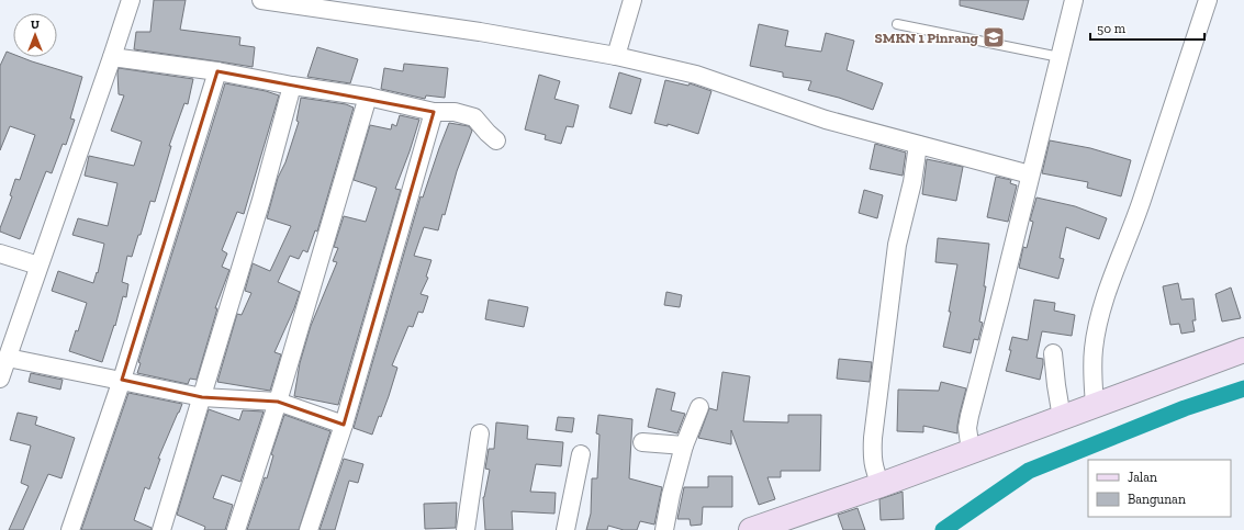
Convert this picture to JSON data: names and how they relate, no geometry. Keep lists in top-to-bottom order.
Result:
{
  "places": {
    "school or university": ["SMKN 1 Pinrang"]
  },
  "legend": ["Jalan", "Bangunan"],
  "scale_bar": "50 m",
  "north": "top"
}
